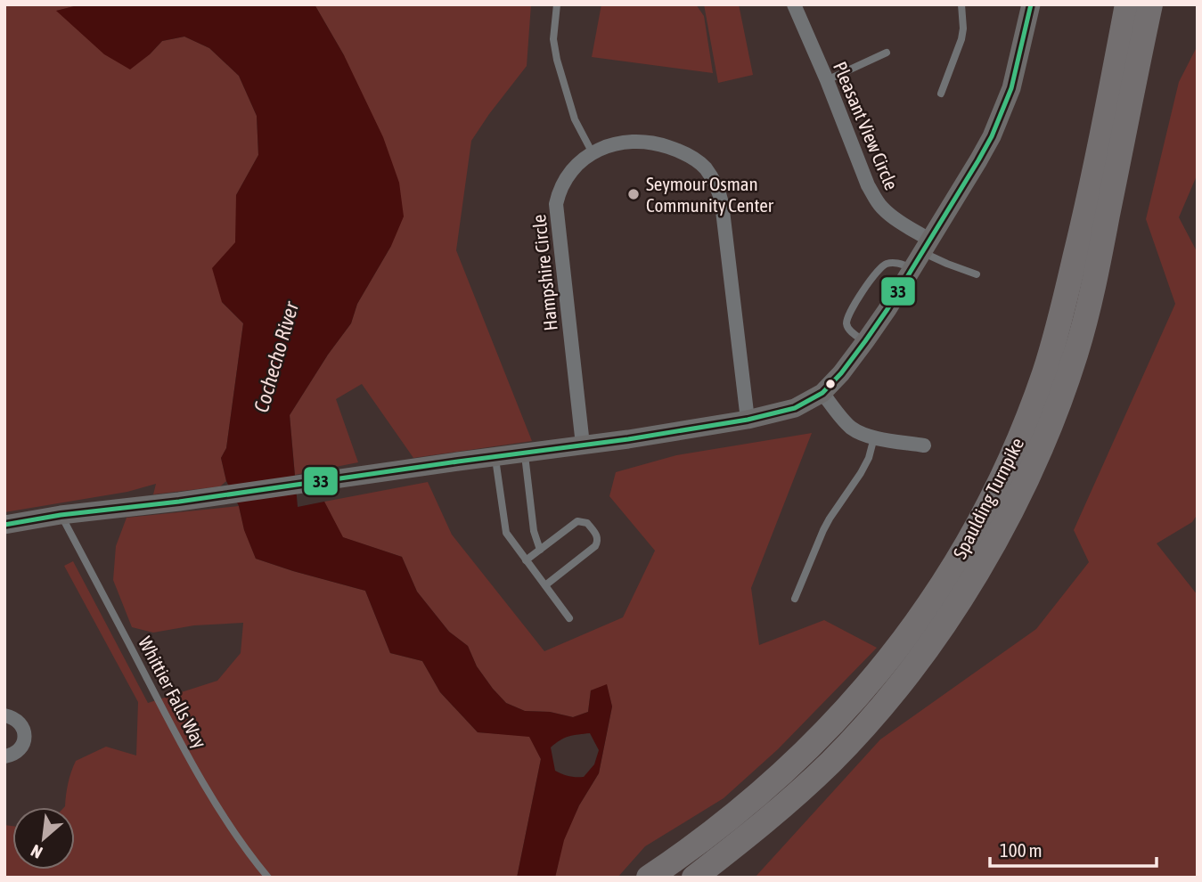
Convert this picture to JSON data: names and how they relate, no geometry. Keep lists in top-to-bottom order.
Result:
{
  "streets": {
    "highway": ["Spaulding Turnpike"],
    "street": ["Pleasant View Circle", "Hampshire Circle"],
    "lane": ["Whittier Falls Way"]
  },
  "water": ["Cochecho River"],
  "places": ["Seymour Osman Community Center"],
  "lines": ["transit line 33"],
  "scale_bar": "100 m",
  "north": "bottom left"
}
